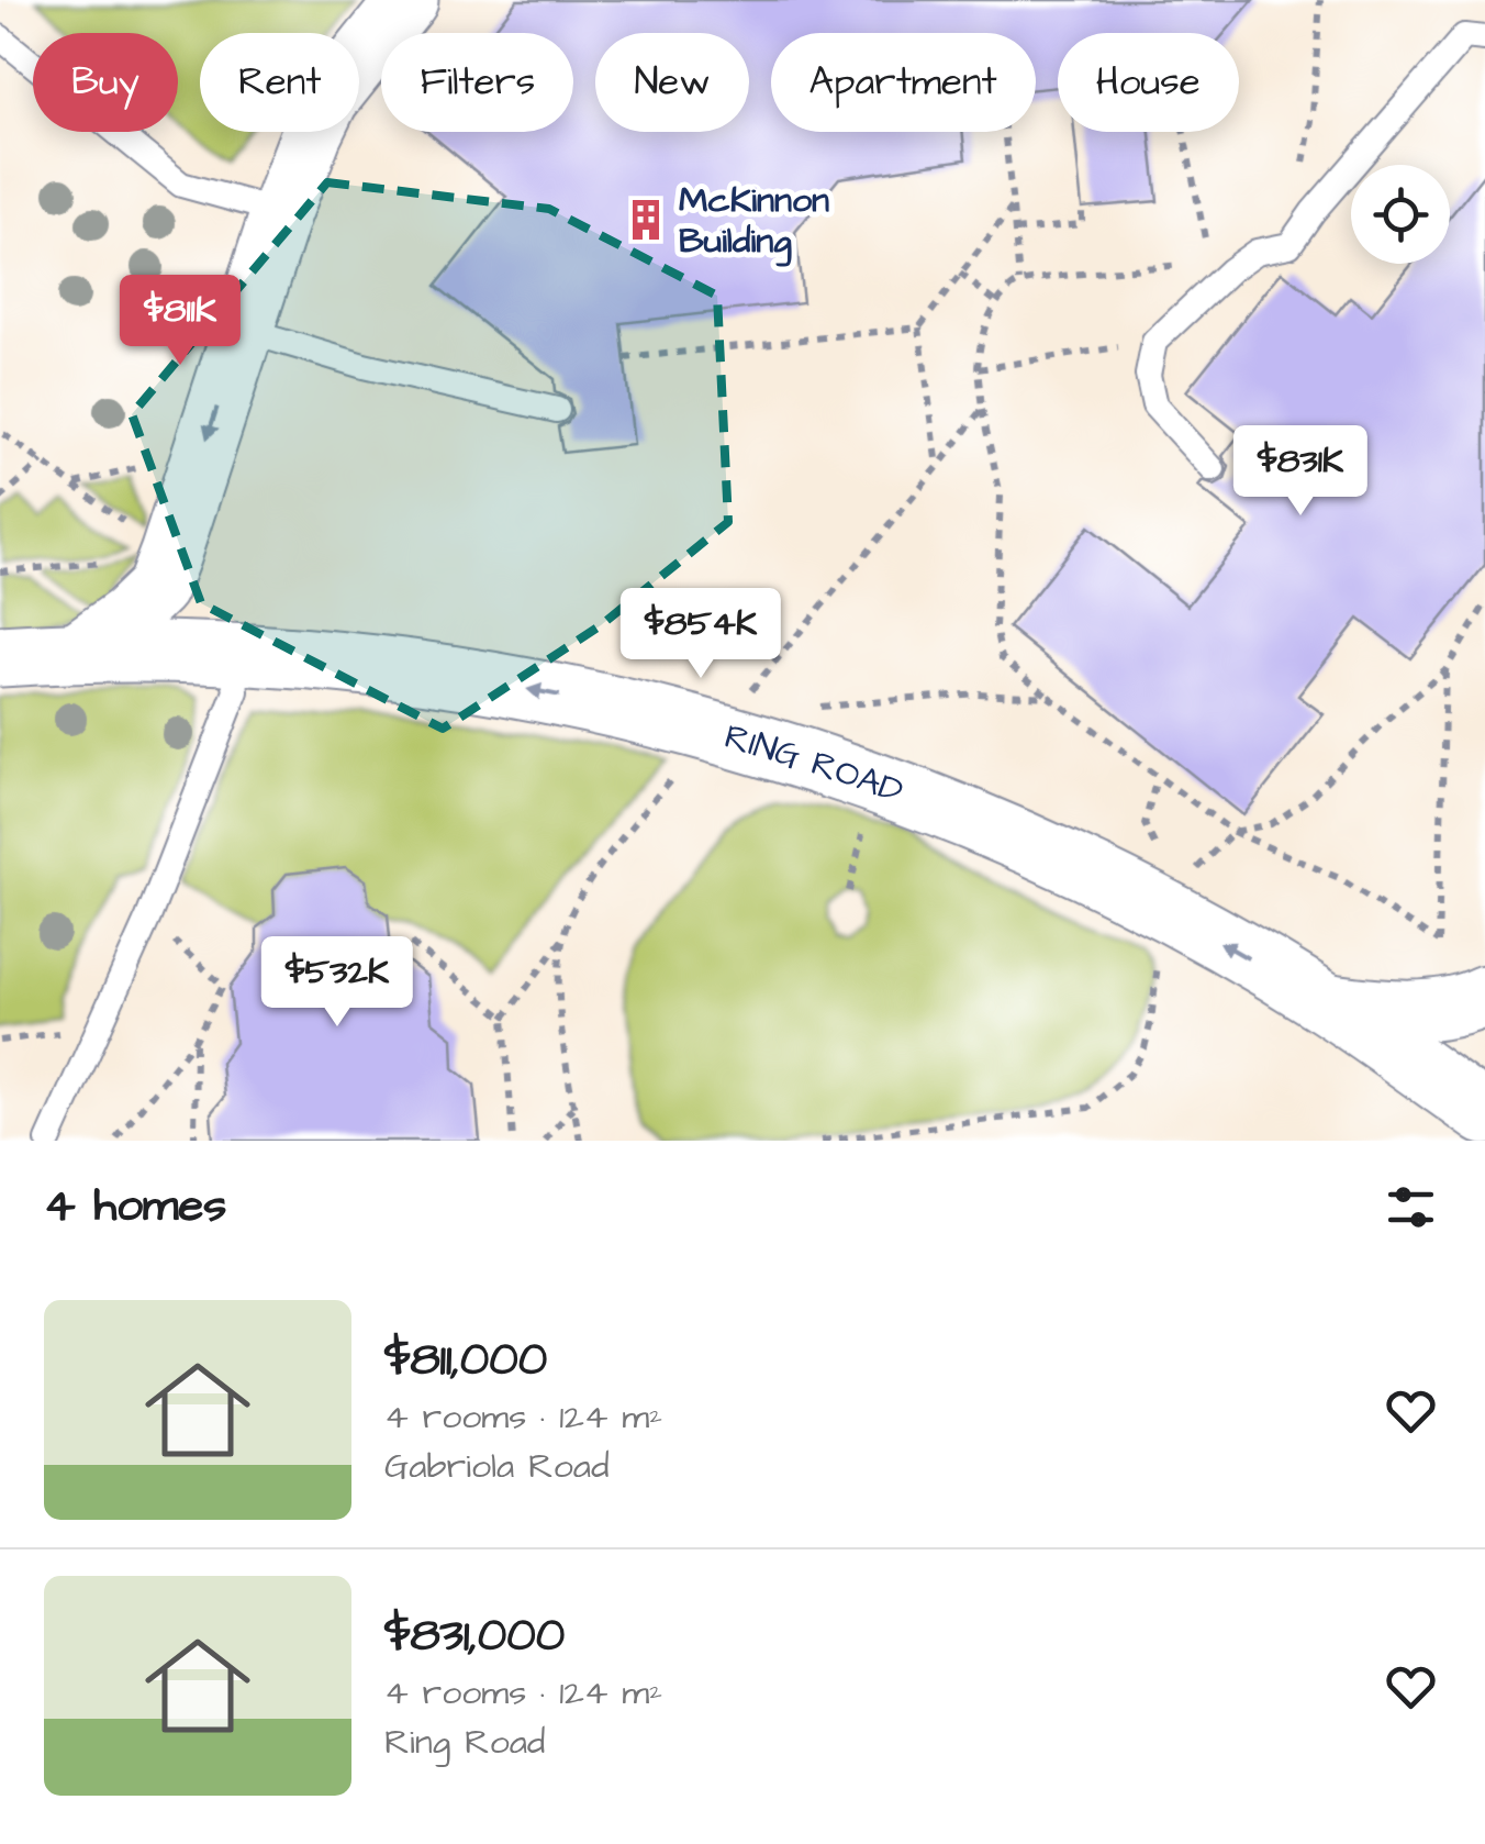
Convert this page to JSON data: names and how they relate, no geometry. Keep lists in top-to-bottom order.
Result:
{
  "streets": {
    "street": ["RING ROAD"]
  },
  "one_way": ["RING ROAD"],
  "places": {
    "building": ["McKinnon Building"]
  },
  "page": {
    "chip": [
      "Buy",
      "Rent",
      "Filters",
      "New",
      "Apartment",
      "House"
    ],
    "price": [
      "$811K",
      "$831K",
      "$854K",
      "$532K"
    ],
    "heading": "4 homes",
    "list": [
      {
        "name": "$811,000",
        "note": "4 rooms · 124 m² · Gabriola Road"
      },
      {
        "name": "$831,000",
        "note": "4 rooms · 124 m² · Ring Road"
      }
    ]
  }
}
